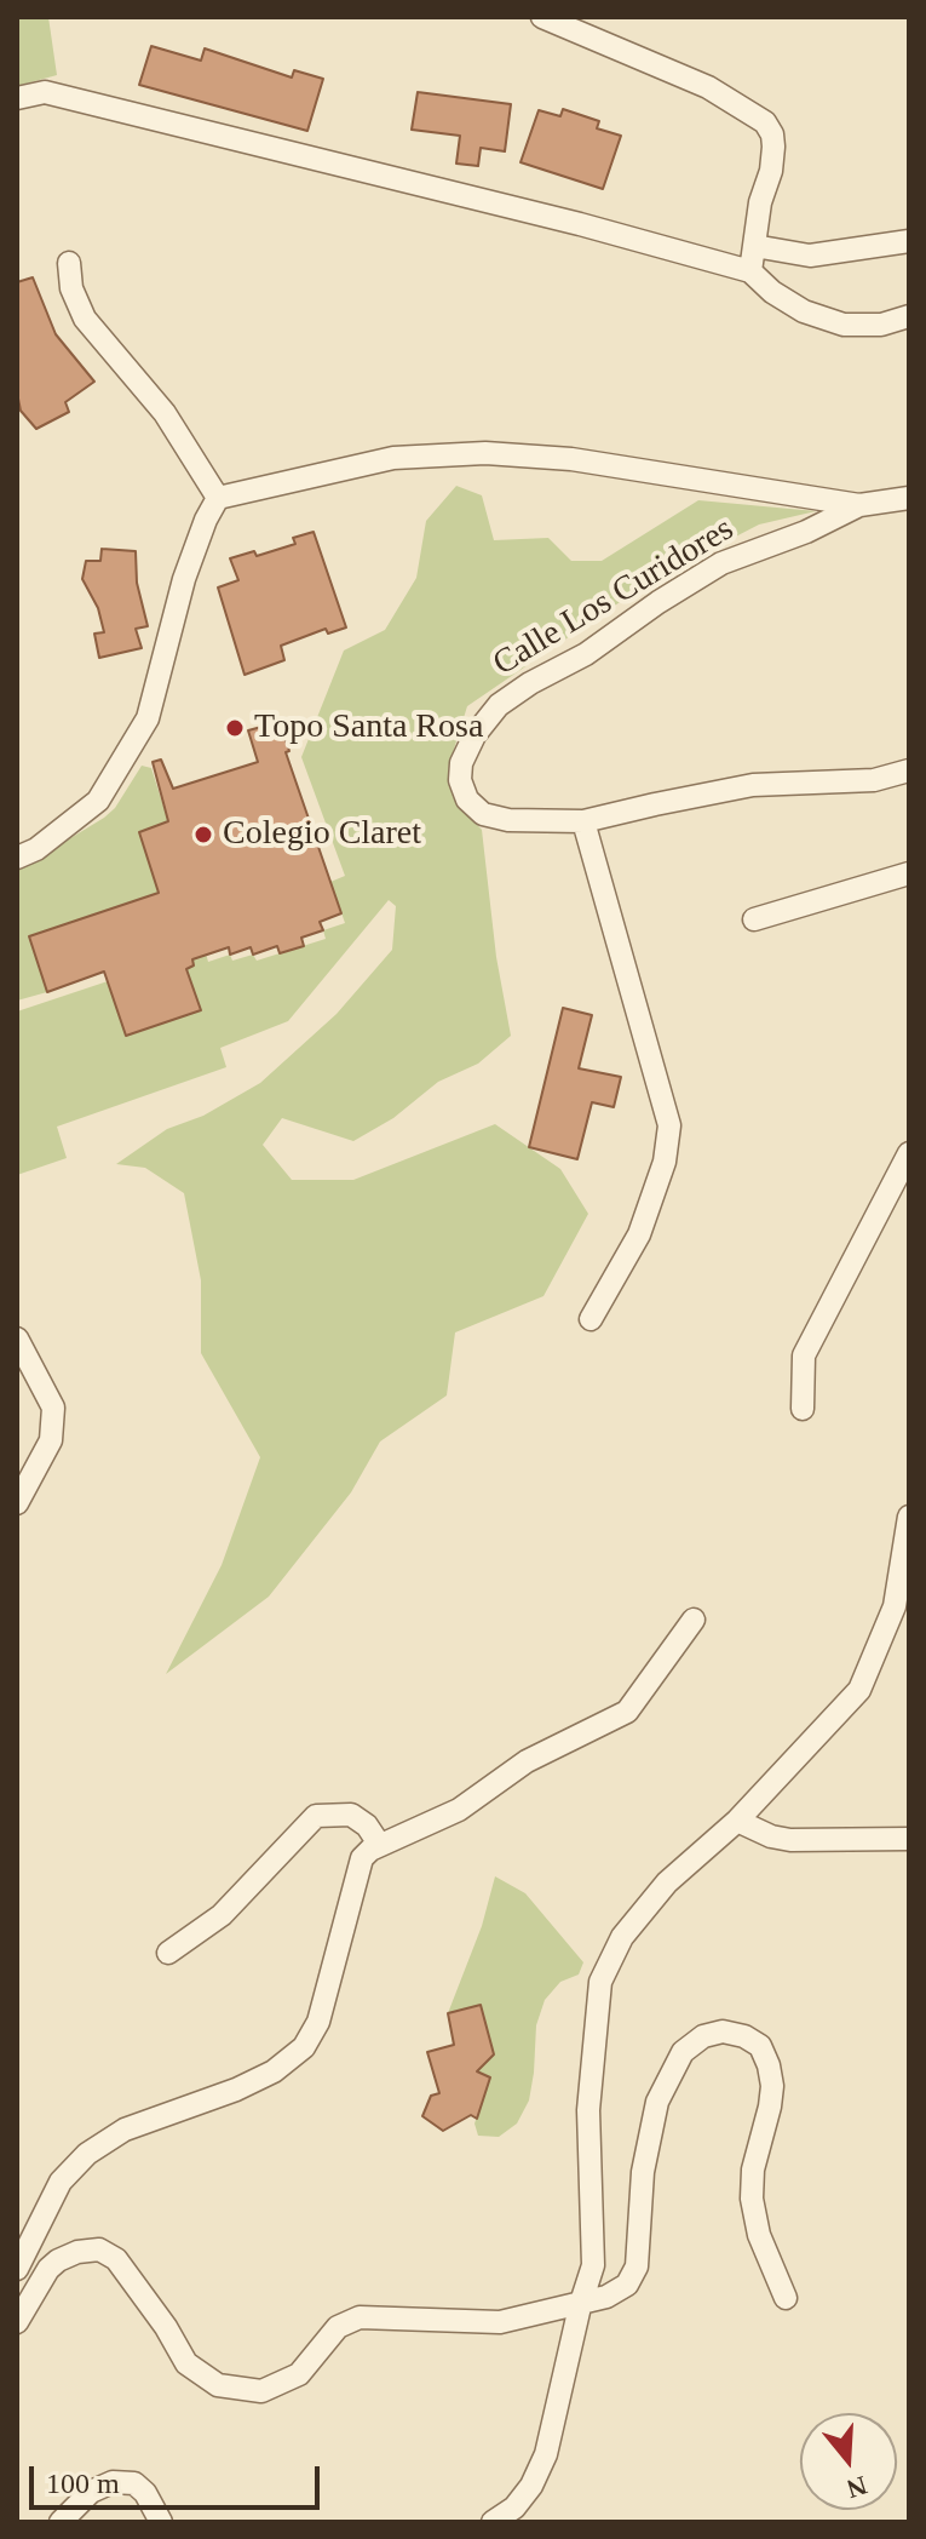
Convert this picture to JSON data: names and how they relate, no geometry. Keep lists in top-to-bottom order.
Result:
{
  "streets": {
    "street": ["Calle Los Curidores"]
  },
  "places": ["Topo Santa Rosa", "Colegio Claret"],
  "scale_bar": "100 m",
  "north": "bottom"
}
